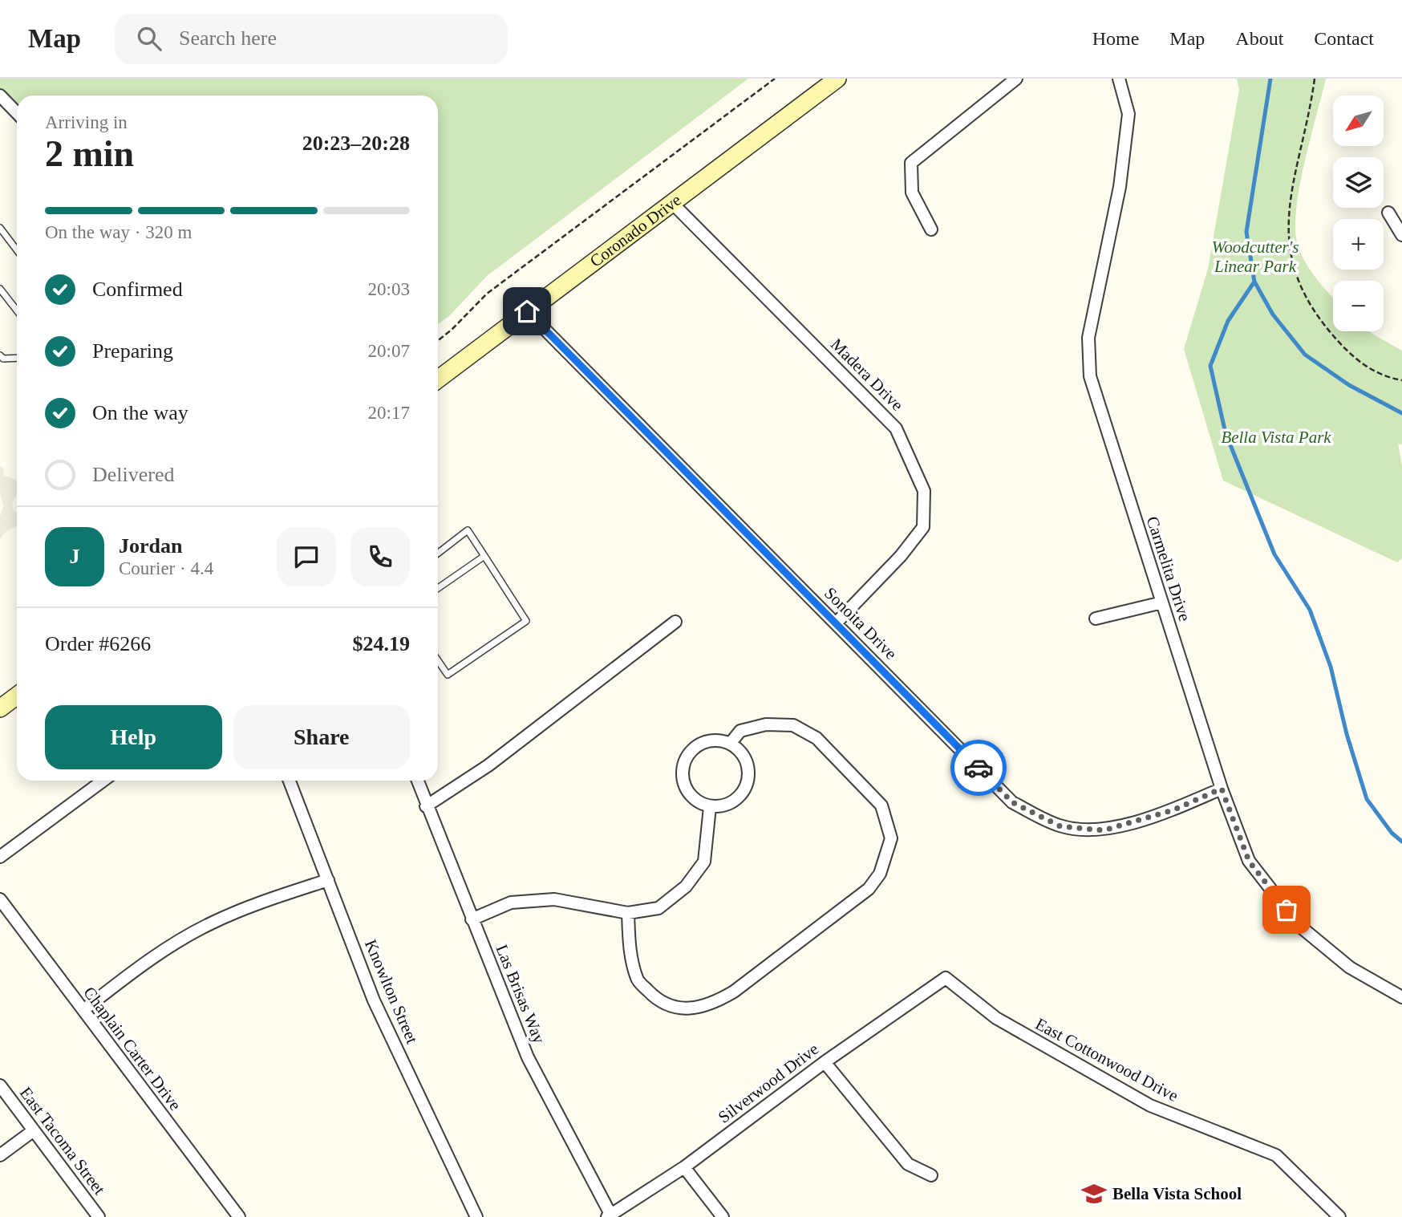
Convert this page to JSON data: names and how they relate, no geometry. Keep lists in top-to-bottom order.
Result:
{
  "streets": {
    "street": [
      "Coronado Drive",
      "Madera Drive",
      "Carmelita Drive",
      "Sonoita Drive",
      "Knowlton Street",
      "Las Brisas Way",
      "Chaplain Carter Drive",
      "East Cottonwood Drive",
      "Silverwood Drive",
      "East Tacoma Street"
    ]
  },
  "crossings": [
    ["Coronado Drive", "Madera Drive"],
    ["Coronado Drive", "Sonoita Drive"],
    ["Madera Drive", "Sonoita Drive"],
    ["Carmelita Drive", "Sonoita Drive"],
    ["Las Brisas Way", "Silverwood Drive"],
    ["East Cottonwood Drive", "Silverwood Drive"]
  ],
  "parks": ["Woodcutter's Linear Park", "Bella Vista Park"],
  "places": {
    "school or university": ["Bella Vista School"]
  },
  "north": "bottom left",
  "page": {
    "header": "Map",
    "search": "Search here",
    "nav": [
      "Home",
      "Map",
      "About",
      "Contact"
    ],
    "map_buttons": ["+", "−"],
    "heading": ["2 min", "Arriving in", "20:23–20:28"],
    "panel": [
      "Jordan",
      "Courier · 4.4",
      "Order #6266",
      "$24.19"
    ],
    "bar": "On the way · 320 m",
    "list": [
      ["Confirmed", "20:03"],
      ["Preparing", "20:07"],
      ["On the way", "20:17"],
      "Delivered"
    ],
    "round": "J",
    "buttons": ["Help", "Share"]
  }
}
